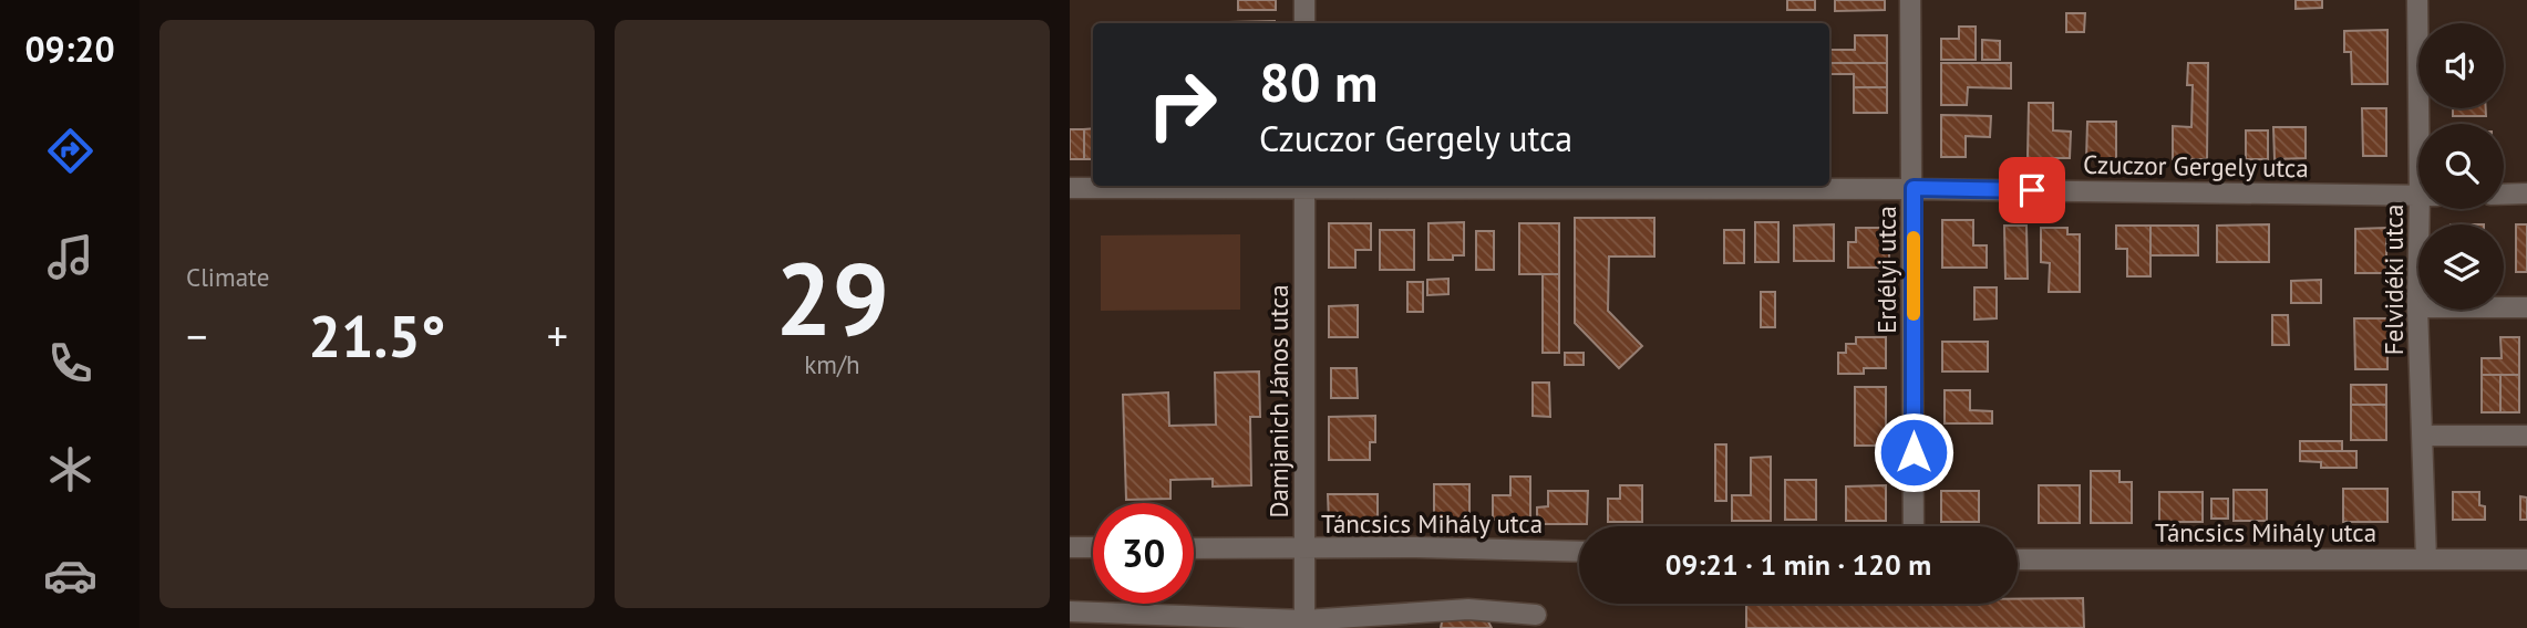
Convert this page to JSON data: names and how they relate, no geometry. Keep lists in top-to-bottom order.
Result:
{
  "streets": {
    "street": [
      "Czuczor Gergely utca",
      "Erdélyi utca",
      "Felvidéki utca",
      "Damjanich János utca",
      "Táncsics Mihály utca"
    ]
  },
  "crossings": [
    ["Czuczor Gergely utca", "Erdélyi utca"],
    ["Felvidéki utca", "Táncsics Mihály utca"],
    ["Damjanich János utca", "Táncsics Mihály utca"]
  ],
  "page": {
    "tabs": "09:20",
    "tile": [
      "Climate",
      ["29", "km/h"]
    ],
    "turn": ["80 m", "Czuczor Gergely utca"],
    "heat": ["−", "21.5°", "+"],
    "limit": "30",
    "trip": "09:21 · 1 min · 120 m"
  }
}
